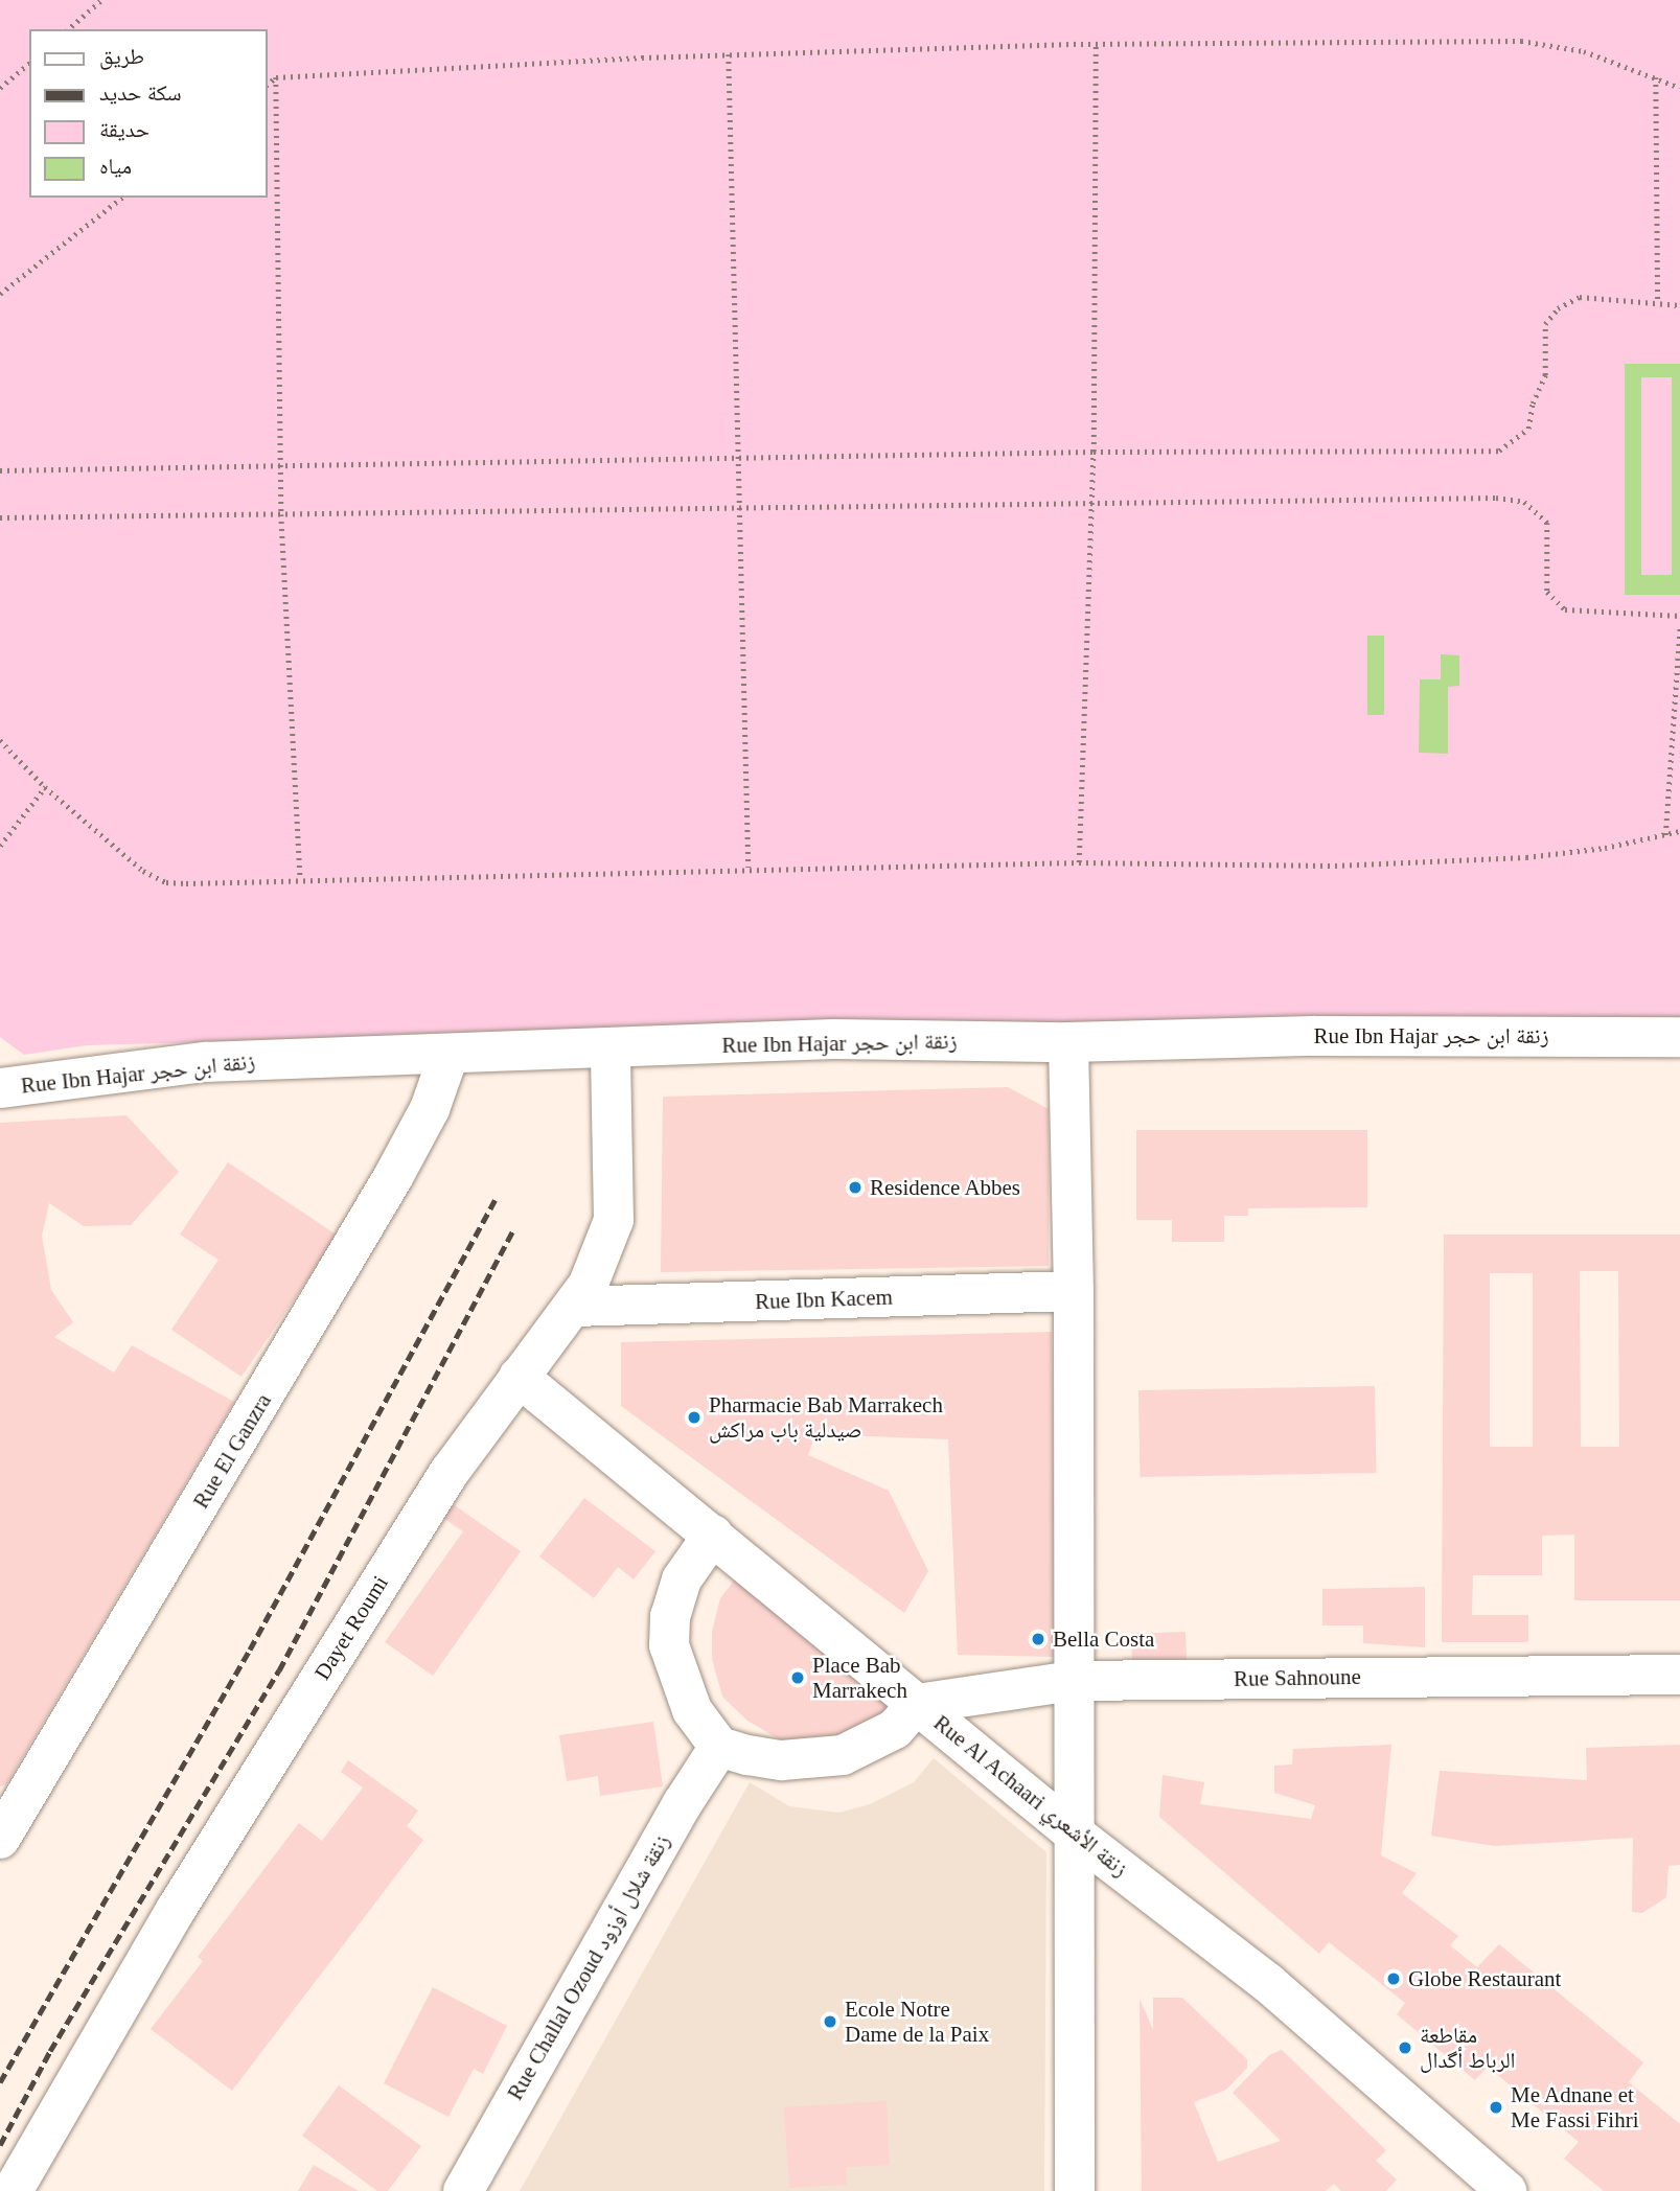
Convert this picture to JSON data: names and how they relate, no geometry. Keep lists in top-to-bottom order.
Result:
{
  "streets": {
    "street": [
      "Rue Ibn Hajar زنقة ابن حجر",
      "Rue Ibn Kacem",
      "Rue El Ganzra",
      "Dayet Roumi",
      "Rue Sahnoune",
      "Rue Al Achaari زنقة الأشعري",
      "Rue Challal Ozoud زنقة شلال أوزود"
    ]
  },
  "crossings": [
    ["Rue Ibn Hajar زنقة ابن حجر", "Rue El Ganzra"],
    ["Rue Ibn Hajar زنقة ابن حجر", "Dayet Roumi"],
    ["Rue Ibn Kacem", "Dayet Roumi"],
    ["Dayet Roumi", "Rue Al Achaari زنقة الأشعري"],
    ["Rue Sahnoune", "Rue Al Achaari زنقة الأشعري"]
  ],
  "places": [
    "Residence Abbes",
    "Pharmacie Bab Marrakech صيدلية باب مراكش",
    "Bella Costa",
    "Place Bab Marrakech",
    "Globe Restaurant",
    "Ecole Notre Dame de la Paix",
    "مقاطعة الرباط أگدال",
    "Me Adnane et Me Fassi Fihri"
  ],
  "legend": [
    "طريق",
    "سكة حديد",
    "حديقة",
    "مياه"
  ]
}
